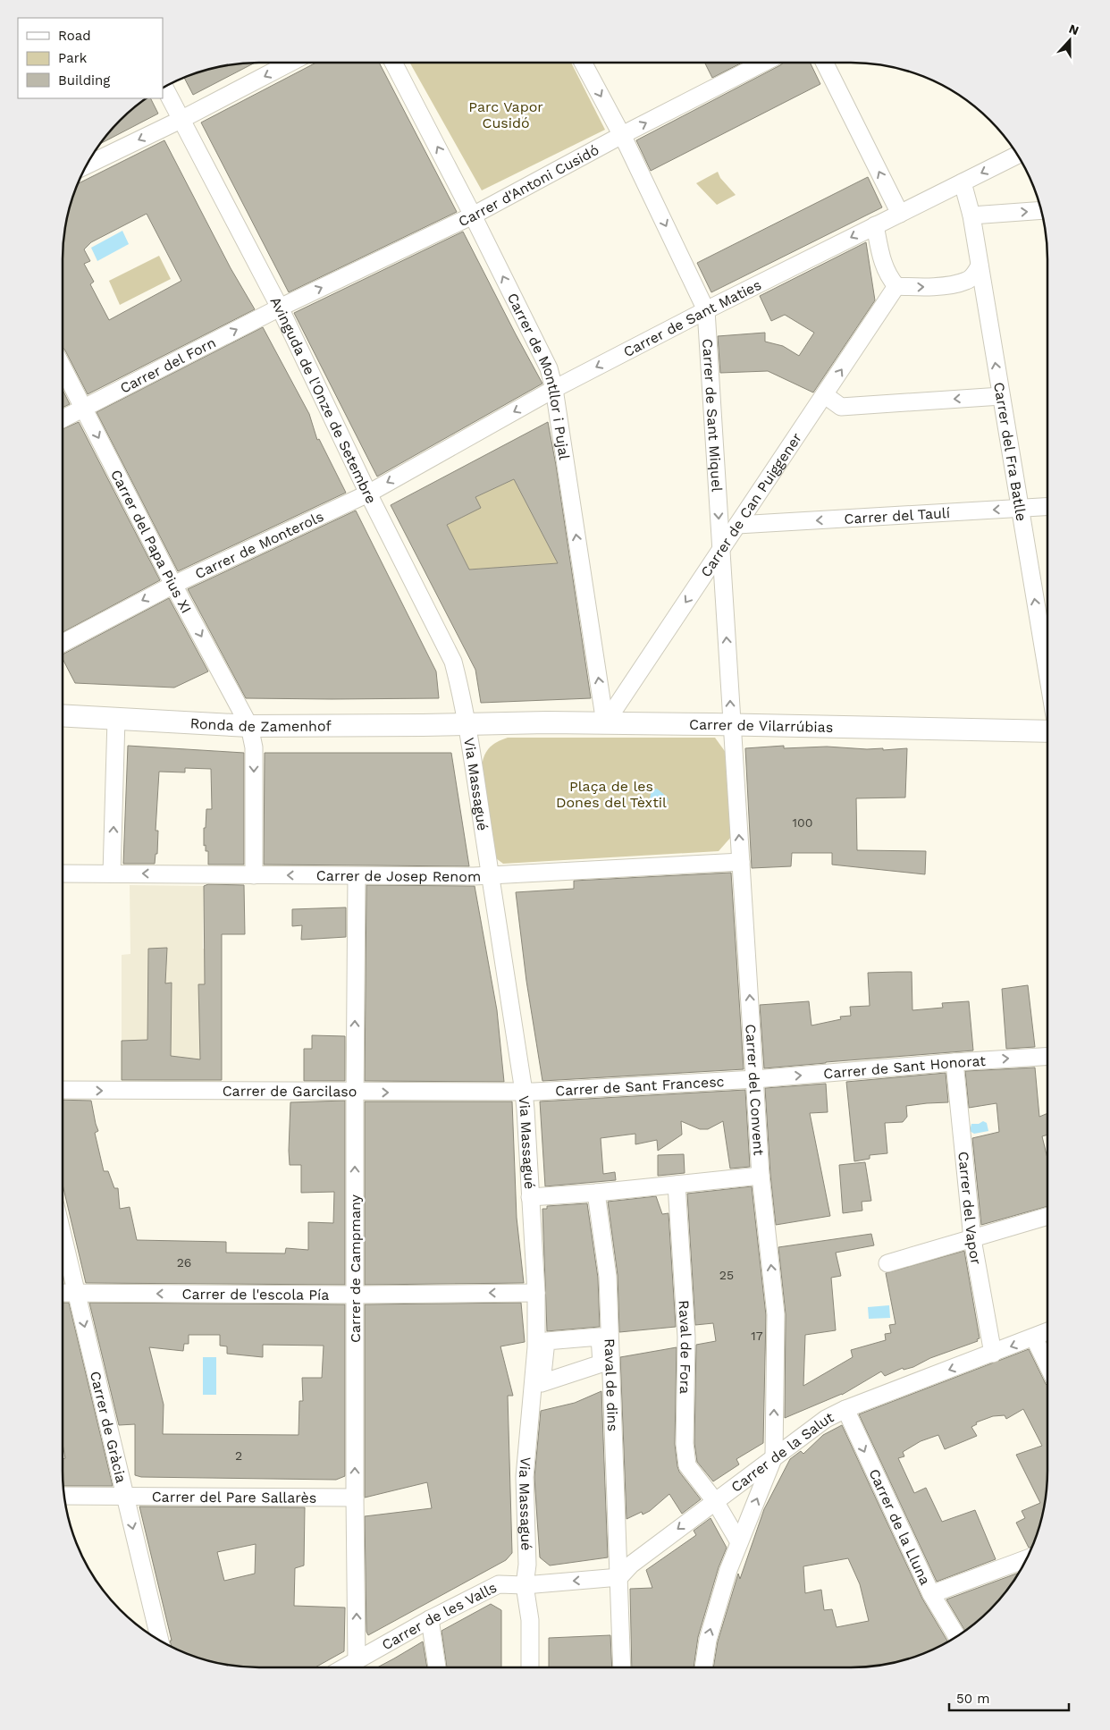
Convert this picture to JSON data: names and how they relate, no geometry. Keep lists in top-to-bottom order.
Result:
{
  "streets": {
    "main road": ["Ronda de Zamenhof", "Carrer de Vilarrúbias"],
    "street": [
      "Carrer d'Antoni Cusidó",
      "Carrer de Sant Maties",
      "Carrer del Forn",
      "Carrer de Montllor i Pujal",
      "Avinguda de l'Onze de Setembre",
      "Carrer de Sant Miquel",
      "Carrer del Fra Batlle",
      "Carrer de Can Puiggener",
      "Carrer del Taulí",
      "Carrer del Papa Pius XI",
      "Carrer de Monterols",
      "Via Massagué",
      "Carrer de Josep Renom",
      "Carrer de Sant Honorat",
      "Carrer de Sant Francesc",
      "Carrer del Convent",
      "Carrer de Garcilaso",
      "Carrer del Vapor",
      "Carrer de Campmany",
      "Carrer de l'escola Pía",
      "Raval de Fora",
      "Raval de dins",
      "Carrer de Gràcia",
      "Carrer de la Salut",
      "Carrer del Pare Sallarès",
      "Carrer de la Lluna",
      "Carrer de les Valls"
    ]
  },
  "crossings": [
    ["Carrer d'Antoni Cusidó", "Carrer del Forn"],
    ["Carrer d'Antoni Cusidó", "Carrer de Montllor i Pujal"],
    ["Carrer d'Antoni Cusidó", "Avinguda de l'Onze de Setembre"],
    ["Carrer d'Antoni Cusidó", "Carrer de Sant Miquel"],
    ["Carrer de Sant Maties", "Carrer de Montllor i Pujal"],
    ["Carrer de Sant Maties", "Avinguda de l'Onze de Setembre"],
    ["Carrer de Sant Maties", "Carrer de Sant Miquel"],
    ["Carrer de Sant Maties", "Carrer del Fra Batlle"],
    ["Carrer de Sant Maties", "Carrer de Monterols"],
    ["Carrer del Forn", "Avinguda de l'Onze de Setembre"],
    ["Carrer del Forn", "Carrer del Papa Pius XI"],
    ["Carrer de Montllor i Pujal", "Carrer de Can Puiggener"],
    ["Carrer de Montllor i Pujal", "Carrer de Vilarrúbias"],
    ["Avinguda de l'Onze de Setembre", "Carrer de Monterols"],
    ["Avinguda de l'Onze de Setembre", "Ronda de Zamenhof"],
    ["Avinguda de l'Onze de Setembre", "Carrer de Vilarrúbias"],
    ["Avinguda de l'Onze de Setembre", "Via Massagué"],
    ["Carrer de Sant Miquel", "Carrer de Can Puiggener"],
    ["Carrer de Sant Miquel", "Carrer de Vilarrúbias"],
    ["Carrer de Sant Miquel", "Carrer del Convent"],
    ["Carrer del Fra Batlle", "Carrer del Taulí"],
    ["Carrer de Can Puiggener", "Carrer del Taulí"],
    ["Carrer de Can Puiggener", "Carrer de Vilarrúbias"],
    ["Carrer del Papa Pius XI", "Carrer de Monterols"],
    ["Carrer del Papa Pius XI", "Ronda de Zamenhof"],
    ["Carrer del Papa Pius XI", "Carrer de Josep Renom"],
    ["Ronda de Zamenhof", "Carrer de Vilarrúbias"],
    ["Ronda de Zamenhof", "Via Massagué"],
    ["Carrer de Vilarrúbias", "Via Massagué"],
    ["Carrer de Vilarrúbias", "Carrer del Convent"],
    ["Via Massagué", "Carrer de Josep Renom"],
    ["Via Massagué", "Carrer de Sant Francesc"],
    ["Via Massagué", "Carrer de Garcilaso"],
    ["Via Massagué", "Carrer de l'escola Pía"],
    ["Via Massagué", "Carrer de les Valls"],
    ["Carrer de Josep Renom", "Carrer del Convent"],
    ["Carrer de Josep Renom", "Carrer de Campmany"],
    ["Carrer de Sant Honorat", "Carrer de Sant Francesc"],
    ["Carrer de Sant Honorat", "Carrer del Convent"],
    ["Carrer de Sant Honorat", "Carrer del Vapor"],
    ["Carrer de Sant Francesc", "Carrer del Convent"],
    ["Carrer de Sant Francesc", "Carrer de Garcilaso"],
    ["Carrer del Convent", "Carrer de la Salut"],
    ["Carrer de Garcilaso", "Carrer de Campmany"],
    ["Carrer del Vapor", "Carrer de la Salut"],
    ["Carrer de Campmany", "Carrer de l'escola Pía"],
    ["Carrer de Campmany", "Carrer del Pare Sallarès"],
    ["Carrer de Campmany", "Carrer de les Valls"],
    ["Carrer de l'escola Pía", "Carrer de Gràcia"],
    ["Raval de Fora", "Carrer de la Salut"],
    ["Raval de dins", "Carrer de la Salut"],
    ["Carrer de Gràcia", "Carrer del Pare Sallarès"],
    ["Carrer de la Salut", "Carrer de la Lluna"]
  ],
  "one_way": [
    "Carrer d'Antoni Cusidó",
    "Carrer de Sant Maties",
    "Carrer del Forn",
    "Carrer de Montllor i Pujal",
    "Carrer del Fra Batlle",
    "Carrer de Monterols",
    "Carrer de Josep Renom",
    "Carrer de Sant Honorat",
    "Carrer del Convent",
    "Carrer de Garcilaso",
    "Carrer de Campmany",
    "Carrer de l'escola Pía",
    "Carrer de Gràcia",
    "Carrer de la Lluna"
  ],
  "parks": ["Parc Vapor Cusidó", "Plaça de les Dones del Tèxtil"],
  "house_numbers": [
    "100",
    "26",
    "25",
    "17",
    "2"
  ],
  "legend": ["Road", "Park", "Building"],
  "scale_bar": "50 m",
  "north": "top"
}
